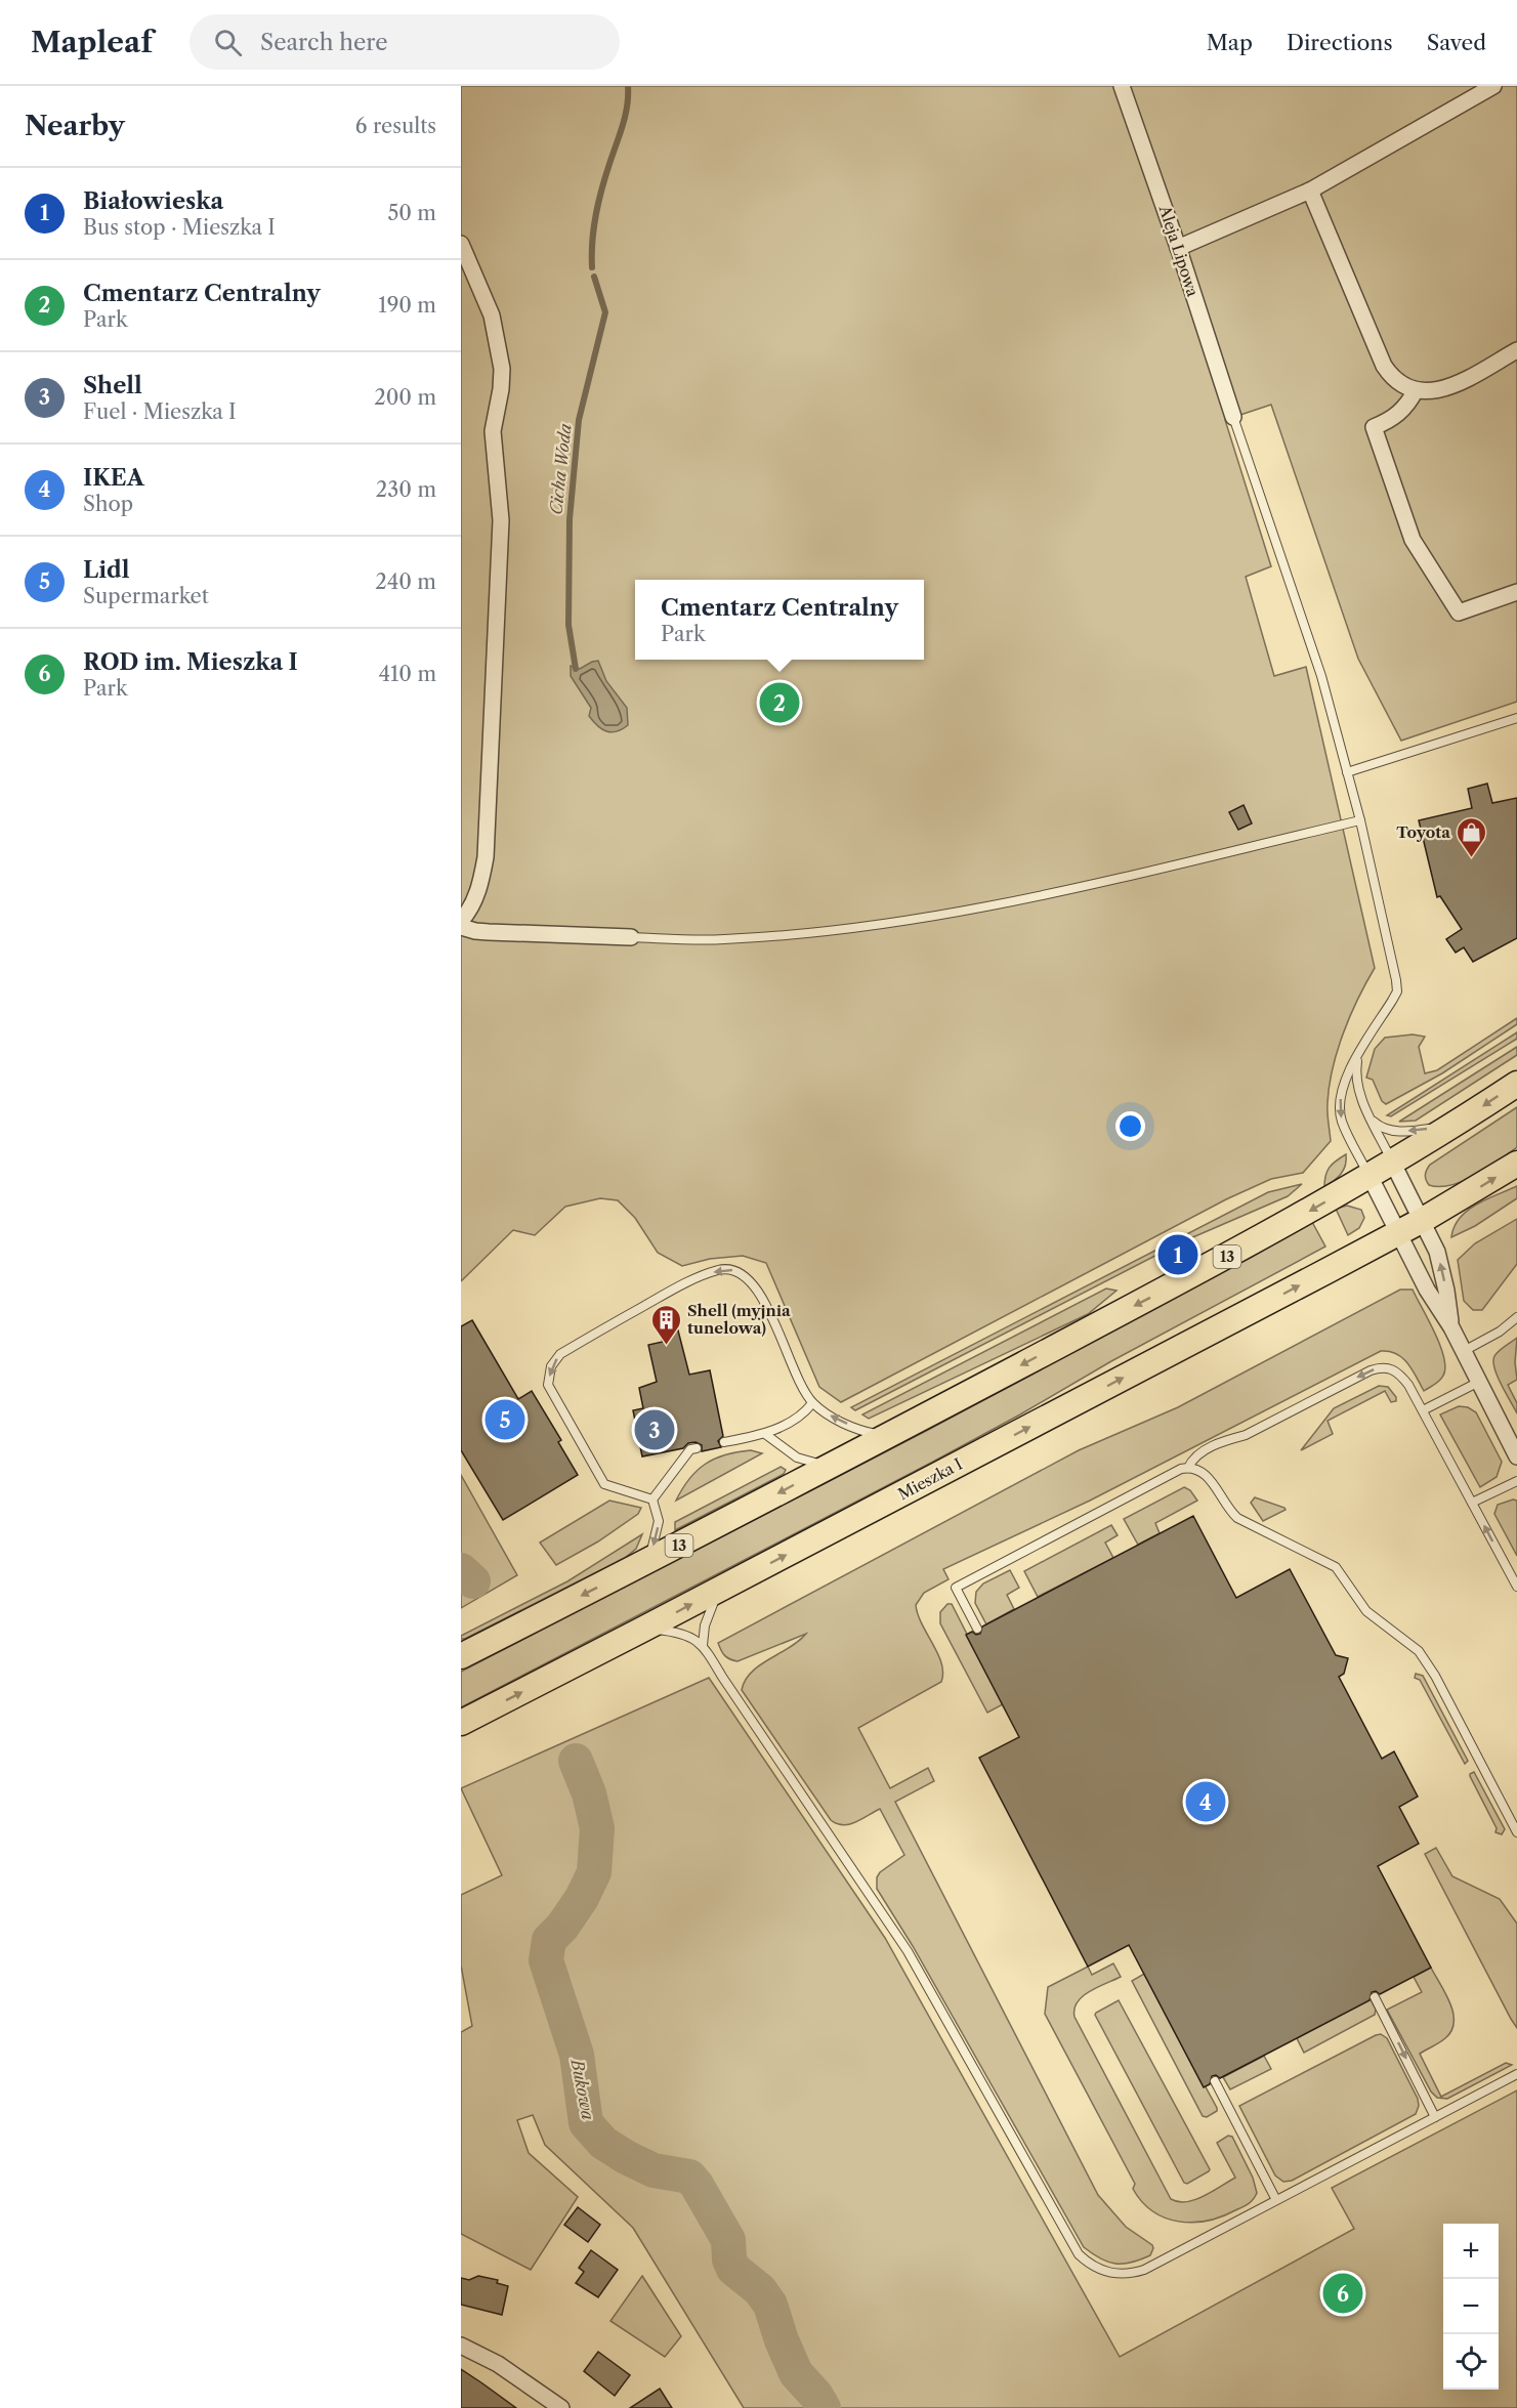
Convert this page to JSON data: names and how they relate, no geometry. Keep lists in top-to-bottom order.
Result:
{
  "streets": {
    "main road": ["13", "Mieszka I"],
    "street": ["Aleja Lipowa"]
  },
  "water": ["Cicha Woda", "Bukowa"],
  "places": {
    "shop": ["Toyota"],
    "building": ["Shell (myjnia tunelowa)"]
  },
  "page": {
    "header": "Mapleaf",
    "search": "Search here",
    "nav": ["Map", "Directions", "Saved"],
    "heading": ["Nearby", "6 results"],
    "list": [
      {
        "mark": "1",
        "name": "Białowieska",
        "note": "Bus stop · Mieszka I",
        "value": "50 m"
      },
      {
        "mark": "2",
        "name": "Cmentarz Centralny",
        "note": "Park",
        "value": "190 m"
      },
      {
        "mark": "3",
        "name": "Shell",
        "note": "Fuel · Mieszka I",
        "value": "200 m"
      },
      {
        "mark": "4",
        "name": "IKEA",
        "note": "Shop",
        "value": "230 m"
      },
      {
        "mark": "5",
        "name": "Lidl",
        "note": "Supermarket",
        "value": "240 m"
      },
      {
        "mark": "6",
        "name": "ROD im. Mieszka I",
        "note": "Park",
        "value": "410 m"
      }
    ],
    "popup": ["Cmentarz Centralny", "Park"],
    "pins": [
      "2",
      "1",
      "5",
      "3",
      "4",
      "6"
    ],
    "map_buttons": ["+", "−"]
  }
}
